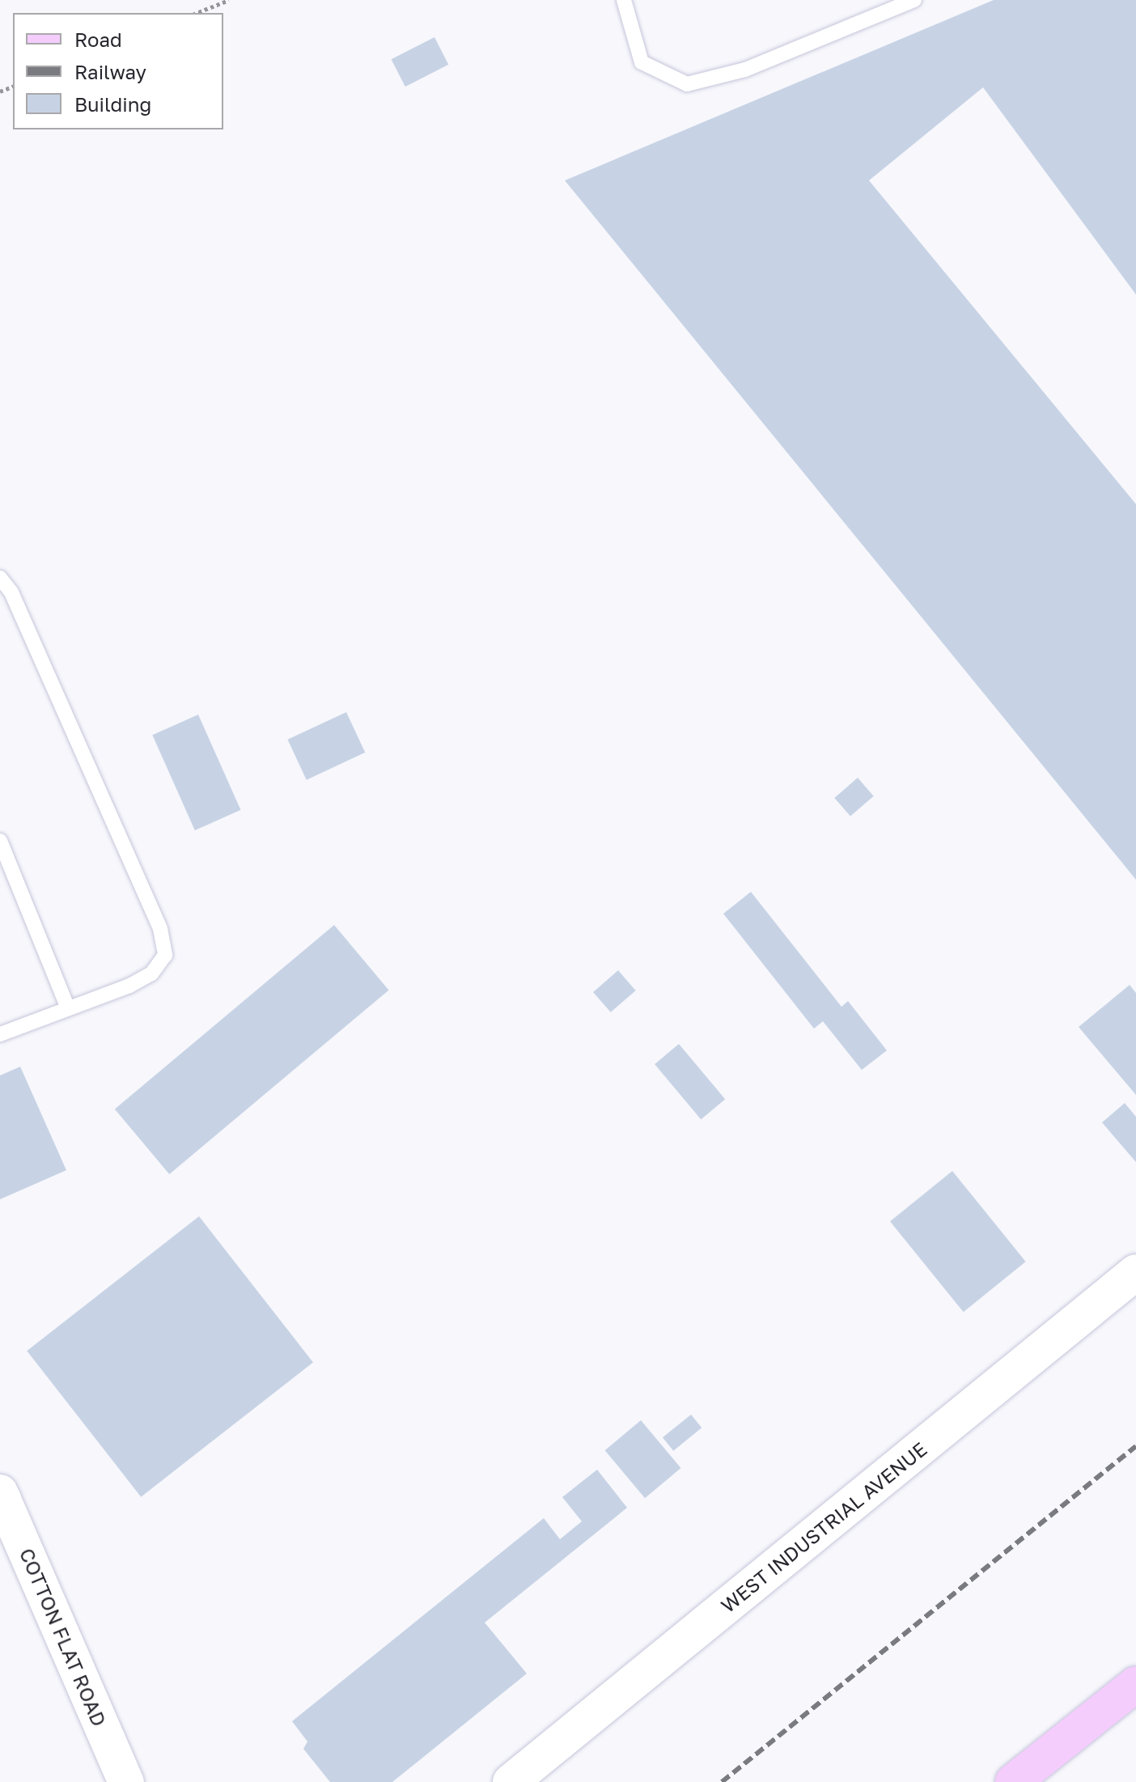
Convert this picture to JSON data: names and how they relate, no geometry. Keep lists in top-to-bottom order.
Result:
{
  "streets": {
    "street": ["WEST INDUSTRIAL AVENUE", "COTTON FLAT ROAD"]
  },
  "legend": ["Road", "Railway", "Building"]
}
